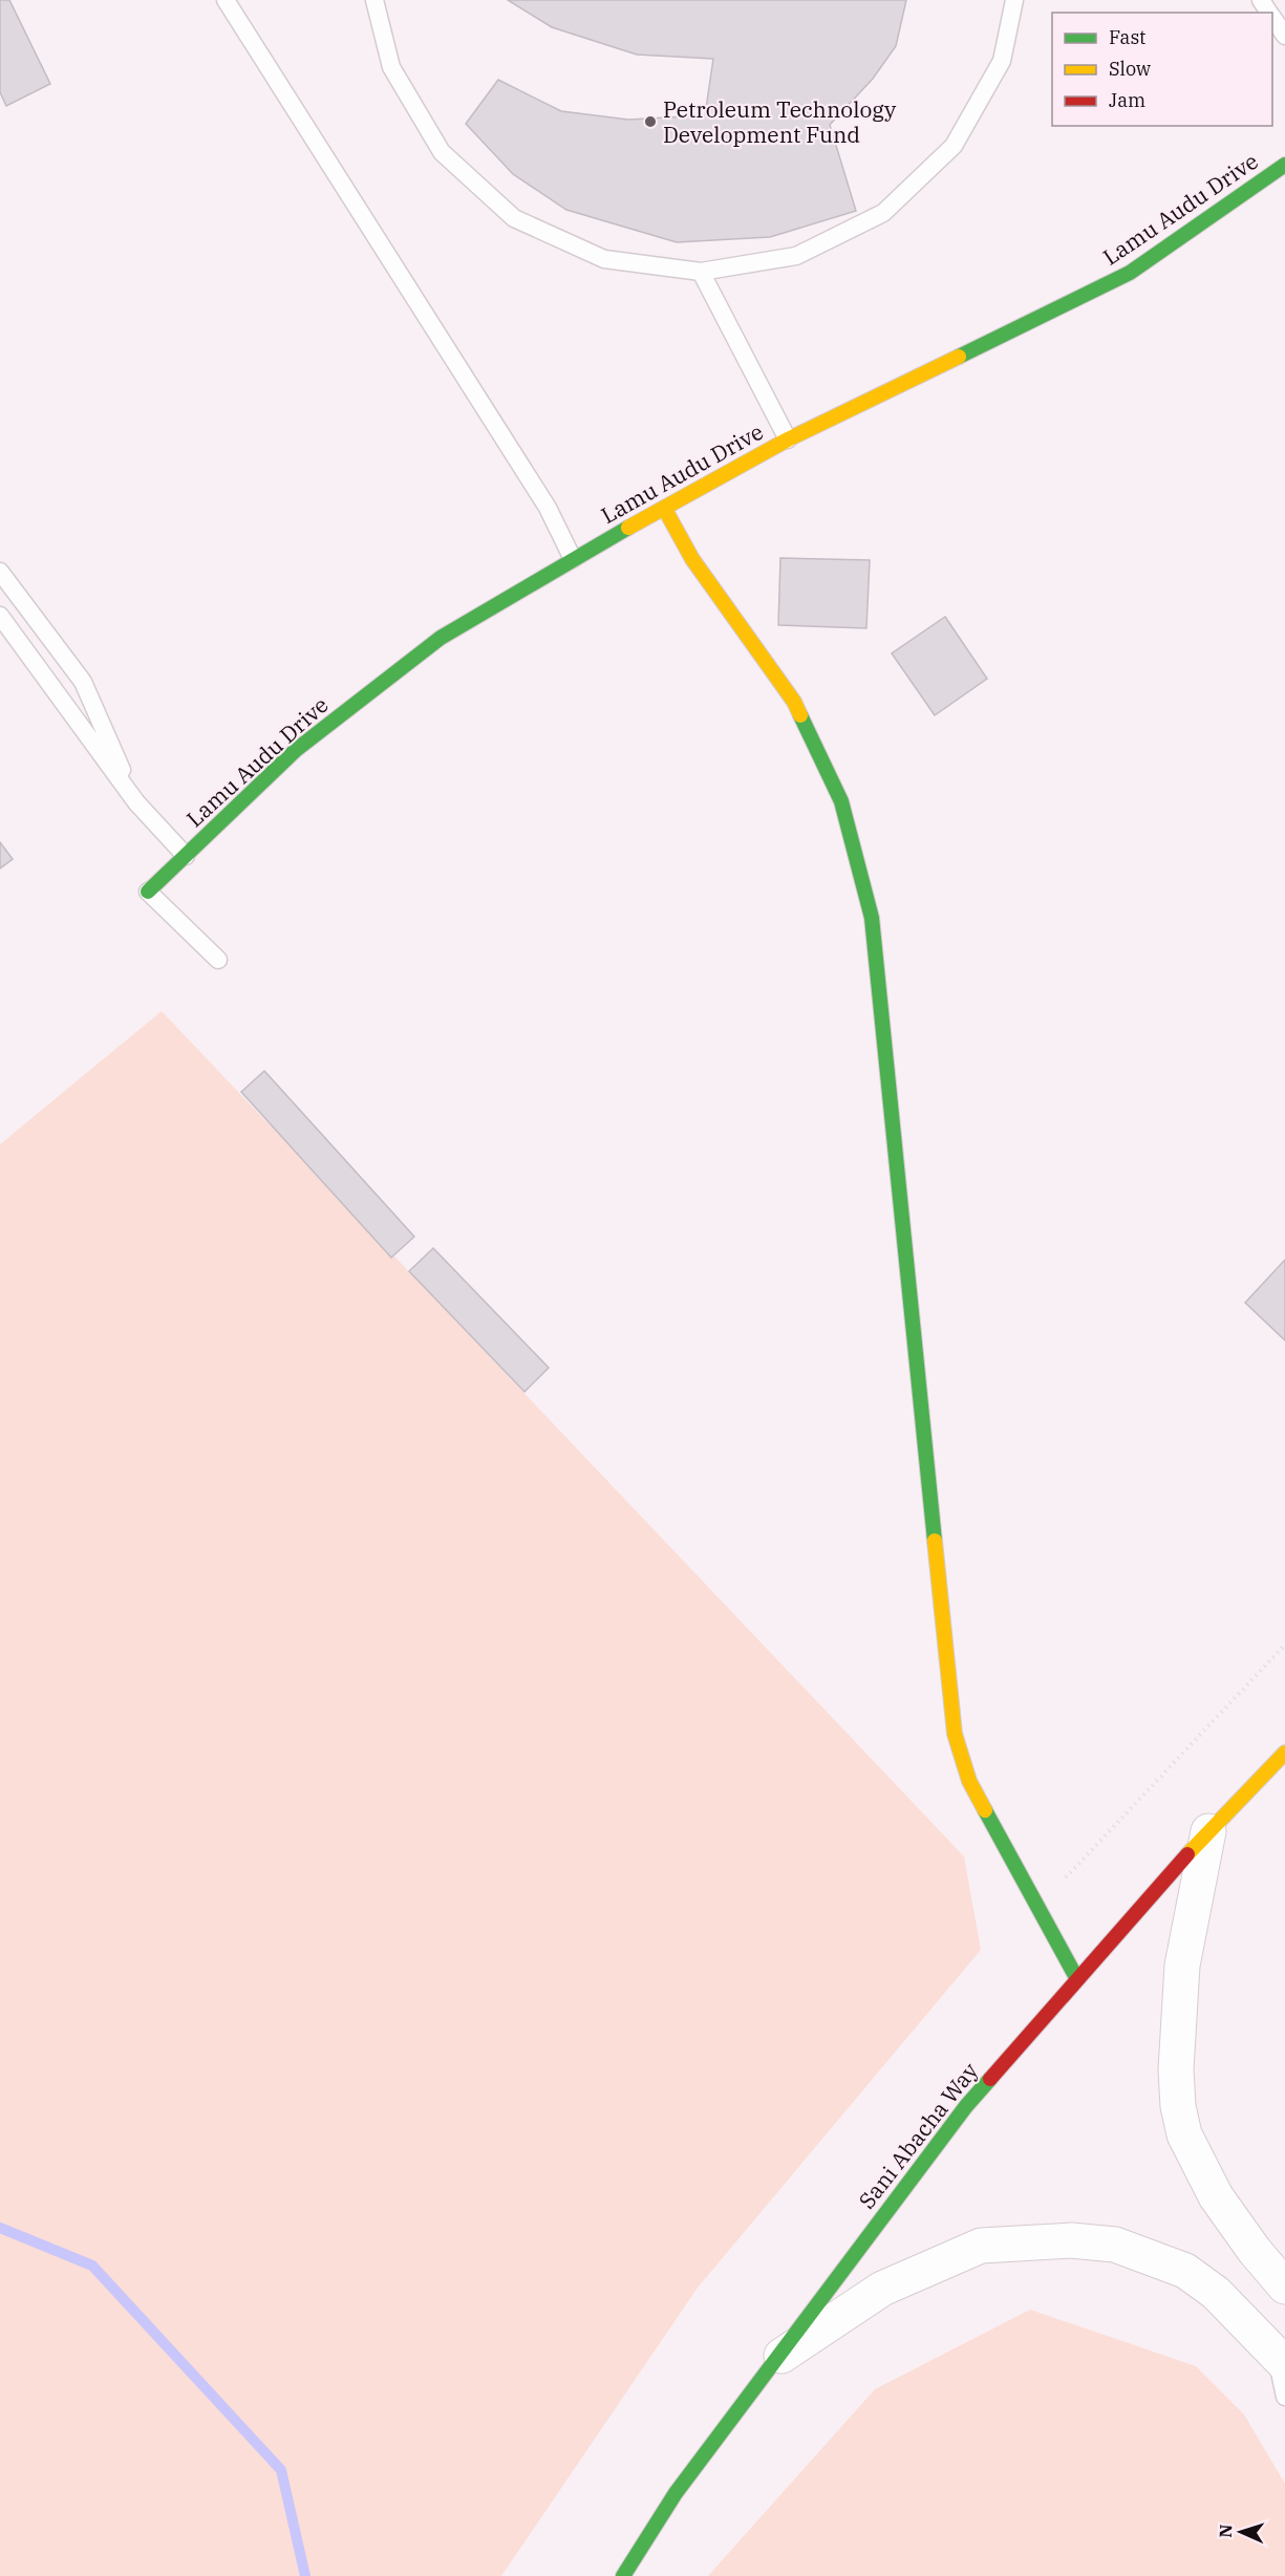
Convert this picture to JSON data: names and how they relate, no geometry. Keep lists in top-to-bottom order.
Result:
{
  "streets": {
    "main road": ["Lamu Audu Drive", "Sani Abacha Way"]
  },
  "places": ["Petroleum Technology Development Fund"],
  "legend": ["Fast", "Slow", "Jam"],
  "north": "left"
}
